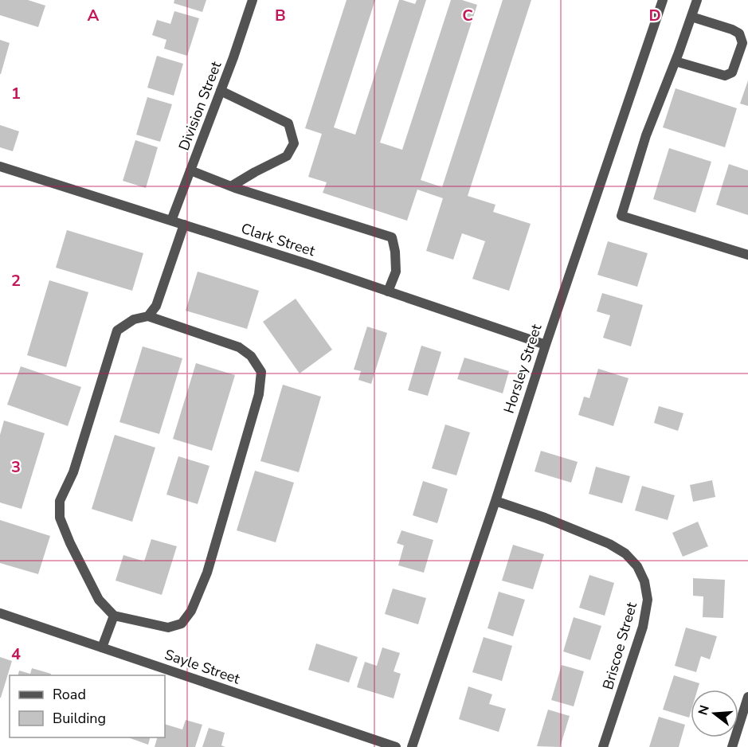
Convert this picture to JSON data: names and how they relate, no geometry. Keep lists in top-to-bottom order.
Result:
{
  "streets": {
    "street": [
      "Division Street",
      "Clark Street",
      "Horsley Street",
      "Briscoe Street",
      "Sayle Street"
    ]
  },
  "crossings": [
    ["Division Street", "Clark Street"],
    ["Clark Street", "Horsley Street"],
    ["Horsley Street", "Briscoe Street"]
  ],
  "legend": ["Road", "Building"],
  "north": "left",
  "grid": {
    "columns": [
      "A",
      "B",
      "C",
      "D"
    ],
    "rows": [
      "1",
      "2",
      "3",
      "4"
    ]
  }
}
